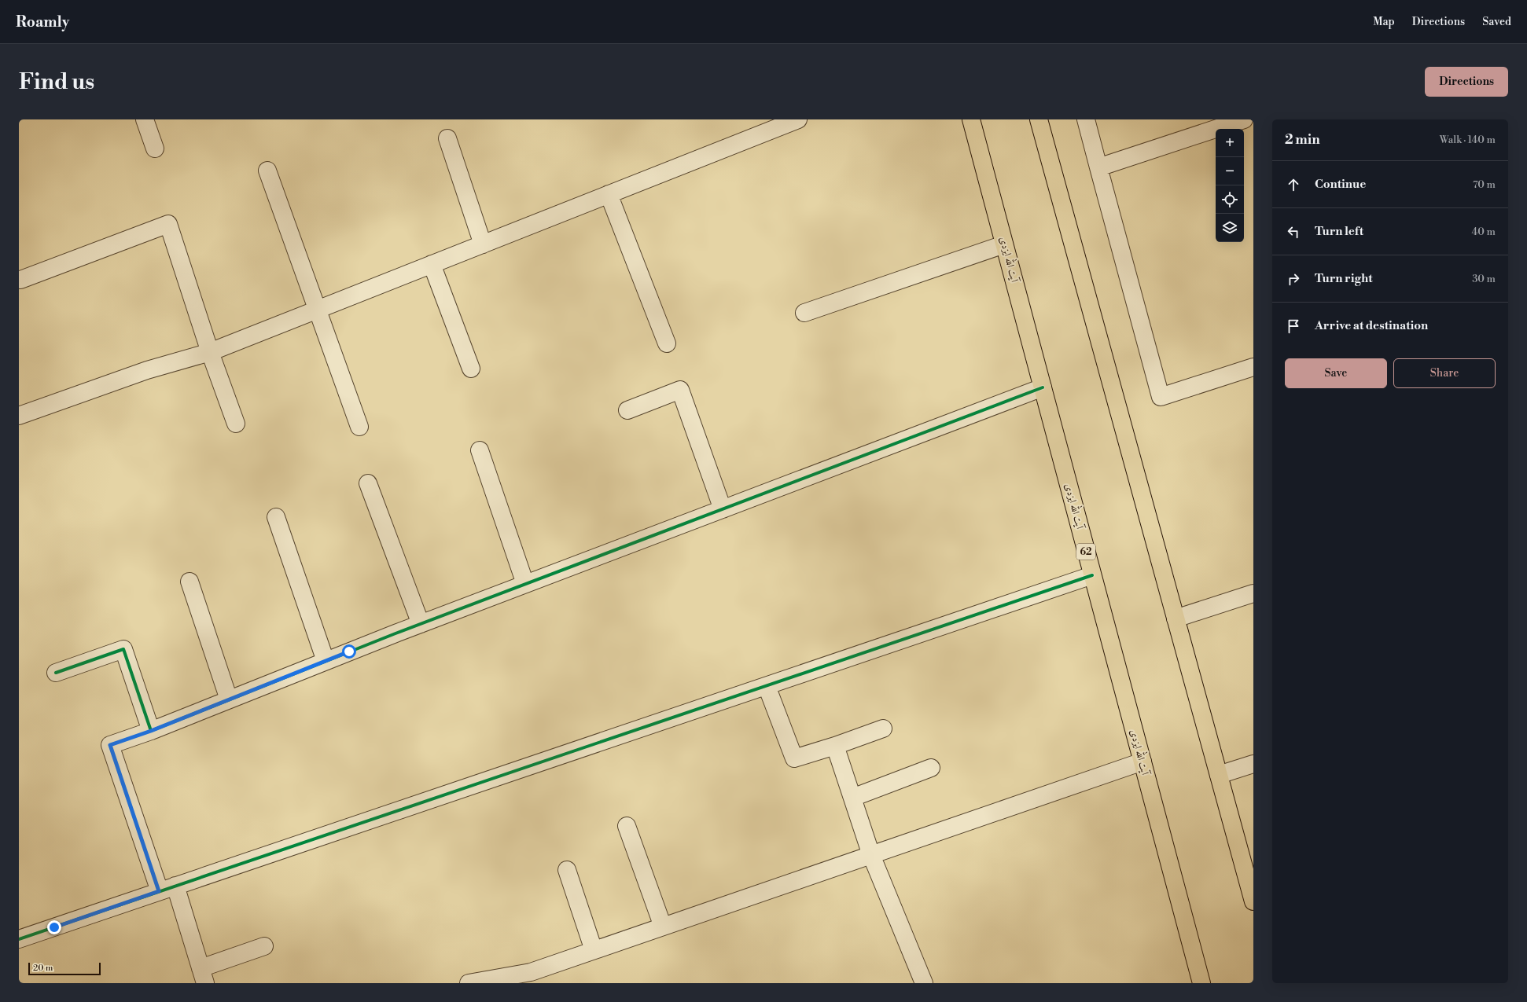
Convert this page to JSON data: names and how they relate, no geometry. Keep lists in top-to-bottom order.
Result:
{
  "streets": {
    "highway": ["آیت الله ایزدی", "62"]
  },
  "scale_bar": "20 m",
  "page": {
    "header": "Roamly",
    "nav": ["Map", "Directions", "Saved"],
    "buttons": [
      "Directions",
      ["Save", "Share"]
    ],
    "title": "Find us",
    "heading": ["2 min", "Walk · 140 m"],
    "map_buttons": ["+", "−"],
    "list": [
      ["Continue", "70 m"],
      ["Turn left", "40 m"],
      ["Turn right", "30 m"],
      "Arrive at destination"
    ],
    "scale": "20 m"
  }
}
